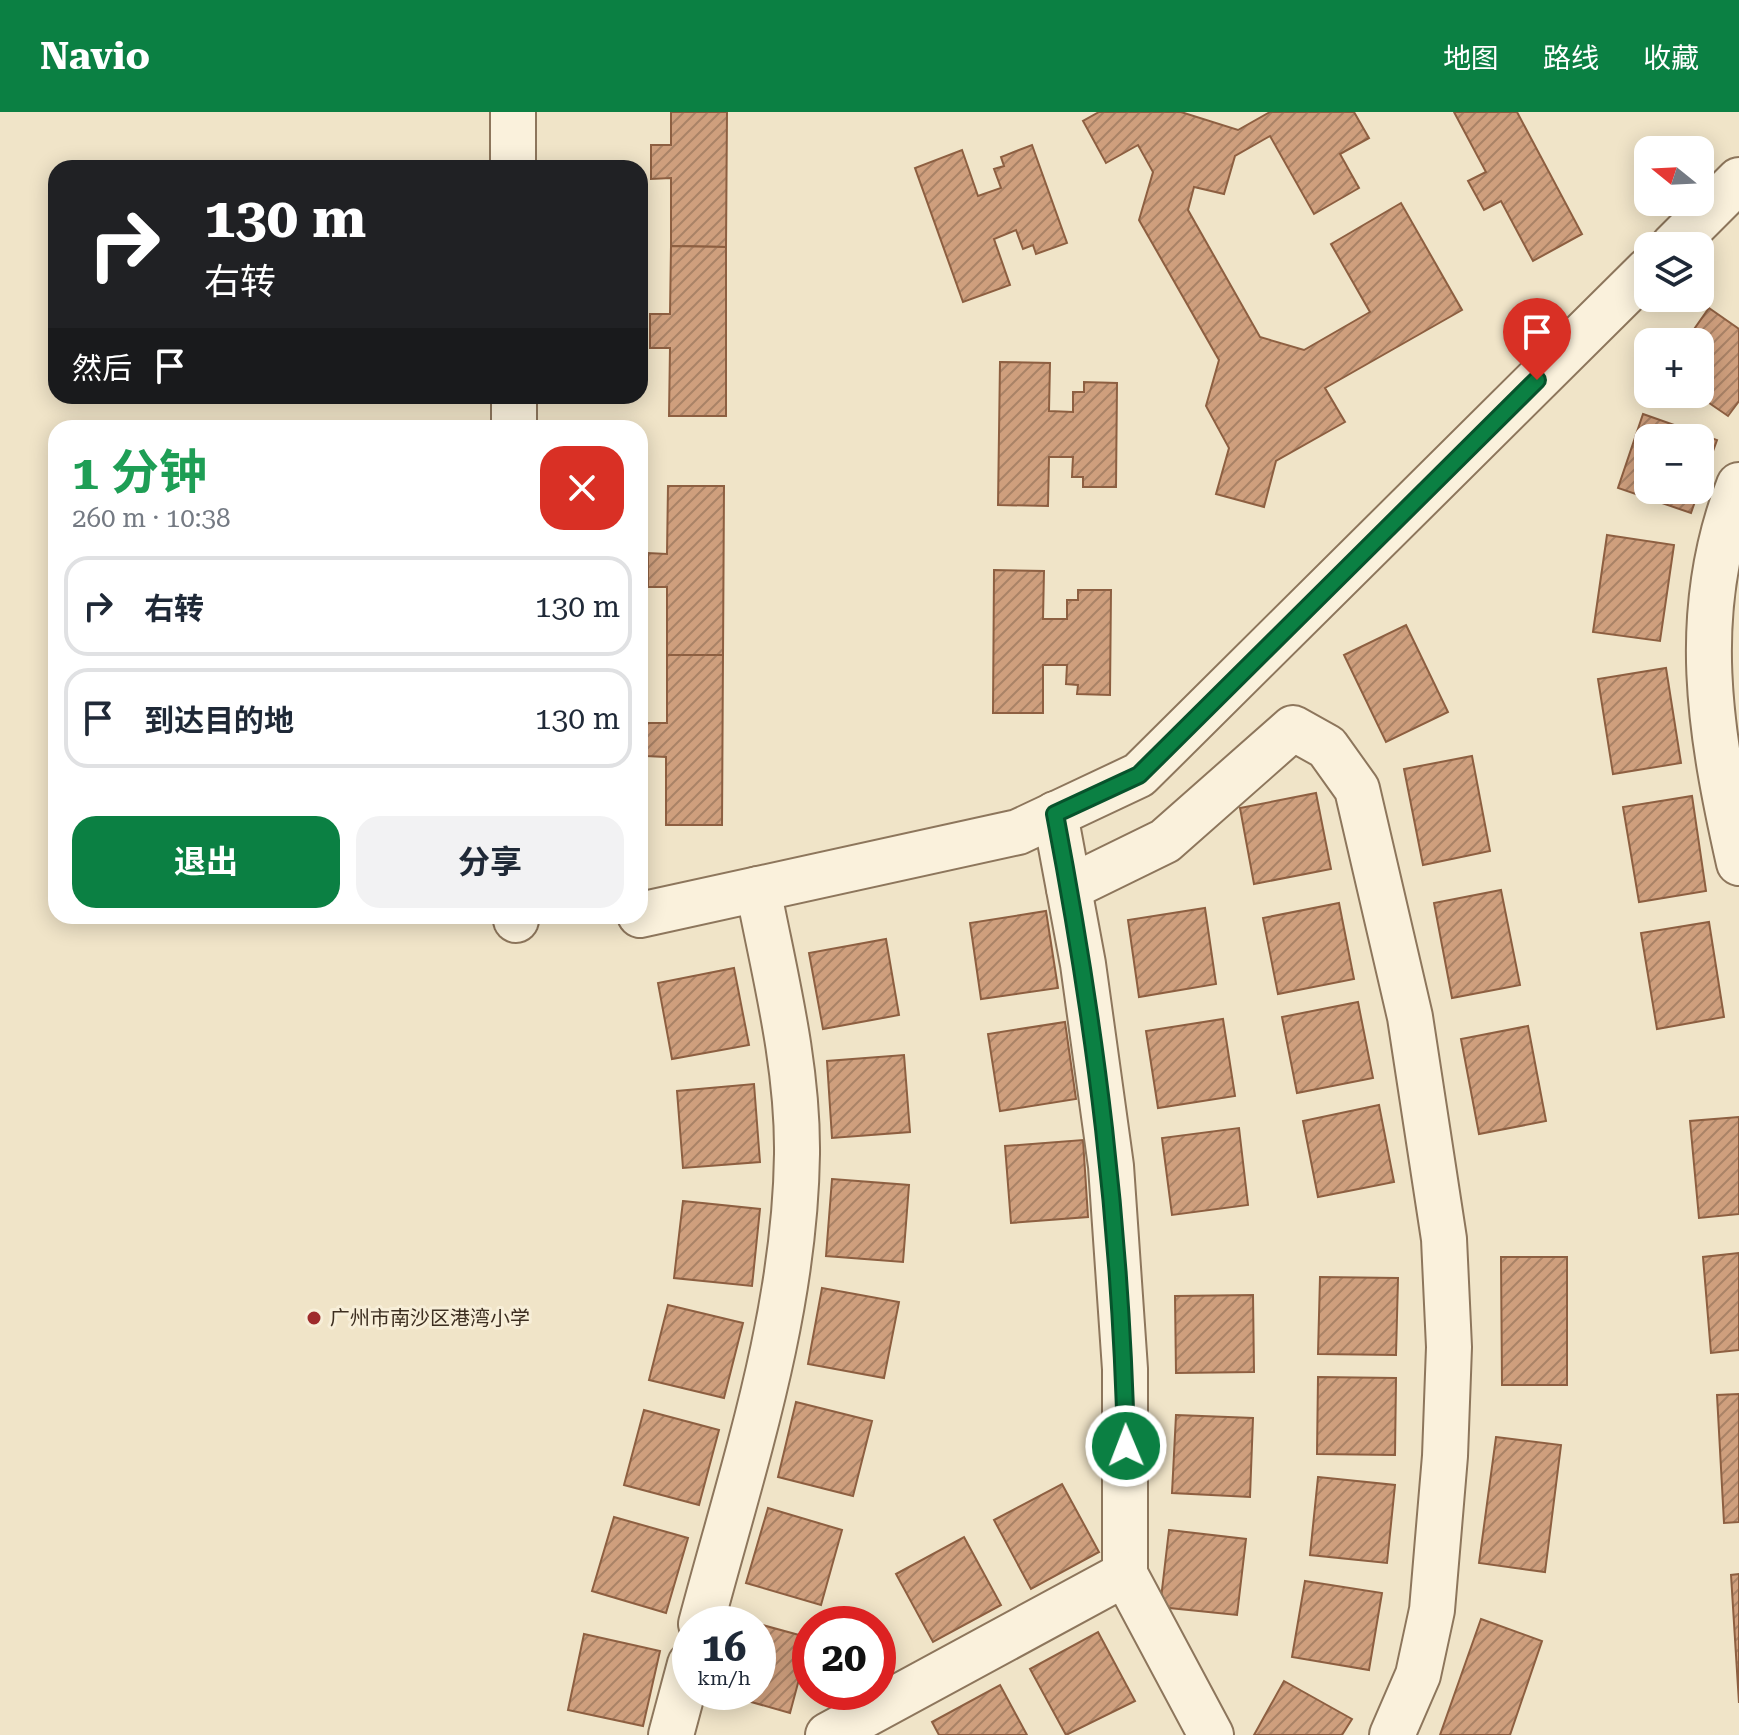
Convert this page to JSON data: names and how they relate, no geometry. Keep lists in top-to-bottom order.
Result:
{
  "places": ["广州市南沙区港湾小学"],
  "north": "left",
  "page": {
    "header": "Navio",
    "nav": ["地图", "路线", "收藏"],
    "map_buttons": ["+", "−"],
    "turn": ["130 m", "右转"],
    "then": "然后",
    "heading": ["1 分钟", "260 m · 10:38"],
    "list": [
      {
        "name": "右转",
        "value": "130 m"
      },
      {
        "name": "到达目的地",
        "value": "130 m"
      }
    ],
    "buttons": ["退出", "分享"],
    "speed": "16 km/h",
    "limit": "20"
  }
}
